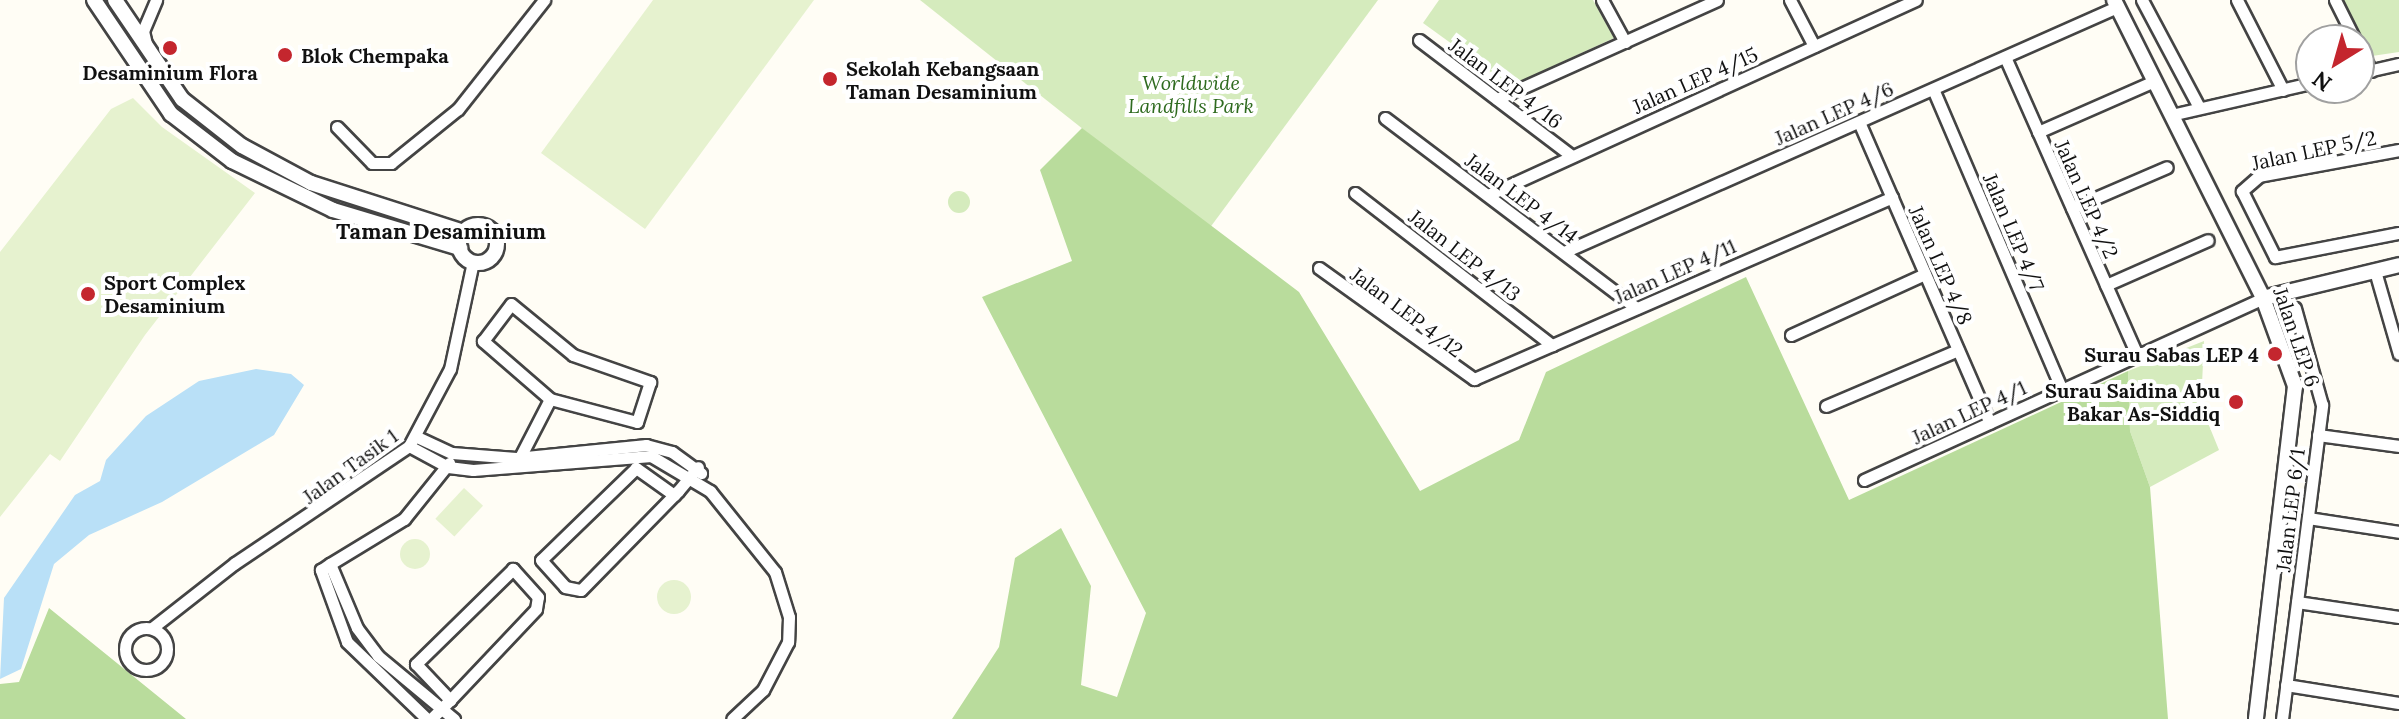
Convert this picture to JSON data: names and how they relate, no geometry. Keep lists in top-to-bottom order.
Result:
{
  "streets": {
    "street": [
      "Jalan LEP 4/15",
      "Jalan LEP 4/16",
      "Jalan LEP 4/6",
      "Jalan LEP 5/2",
      "Jalan LEP 4/14",
      "Jalan LEP 4/2",
      "Jalan LEP 4/7",
      "Jalan LEP 4/13",
      "Jalan LEP 4/8",
      "Jalan LEP 4/11",
      "Jalan LEP 4/12",
      "Jalan LEP 6",
      "Jalan LEP 4/1",
      "Jalan Tasik 1",
      "Jalan LEP 6/1"
    ]
  },
  "crossings": [
    ["Jalan LEP 4/15", "Jalan LEP 4/16"],
    ["Jalan LEP 4/15", "Jalan LEP 4/14"],
    ["Jalan LEP 4/6", "Jalan LEP 4/14"],
    ["Jalan LEP 4/6", "Jalan LEP 4/2"],
    ["Jalan LEP 4/6", "Jalan LEP 4/7"],
    ["Jalan LEP 4/6", "Jalan LEP 4/8"],
    ["Jalan LEP 4/6", "Jalan LEP 6"],
    ["Jalan LEP 4/14", "Jalan LEP 4/11"],
    ["Jalan LEP 4/2", "Jalan LEP 4/1"],
    ["Jalan LEP 4/7", "Jalan LEP 4/1"],
    ["Jalan LEP 4/13", "Jalan LEP 4/11"],
    ["Jalan LEP 4/8", "Jalan LEP 4/11"],
    ["Jalan LEP 4/8", "Jalan LEP 4/1"],
    ["Jalan LEP 4/11", "Jalan LEP 4/12"],
    ["Jalan LEP 6", "Jalan LEP 4/1"]
  ],
  "districts": ["Taman Desaminium"],
  "parks": ["Worldwide Landfills Park"],
  "places": [
    "Desaminium Flora",
    "Blok Chempaka",
    "Sekolah Kebangsaan Taman Desaminium",
    "Sport Complex Desaminium",
    "Surau Sabas LEP 4",
    "Surau Saidina Abu Bakar As-Siddiq"
  ],
  "north": "bottom left"
}
